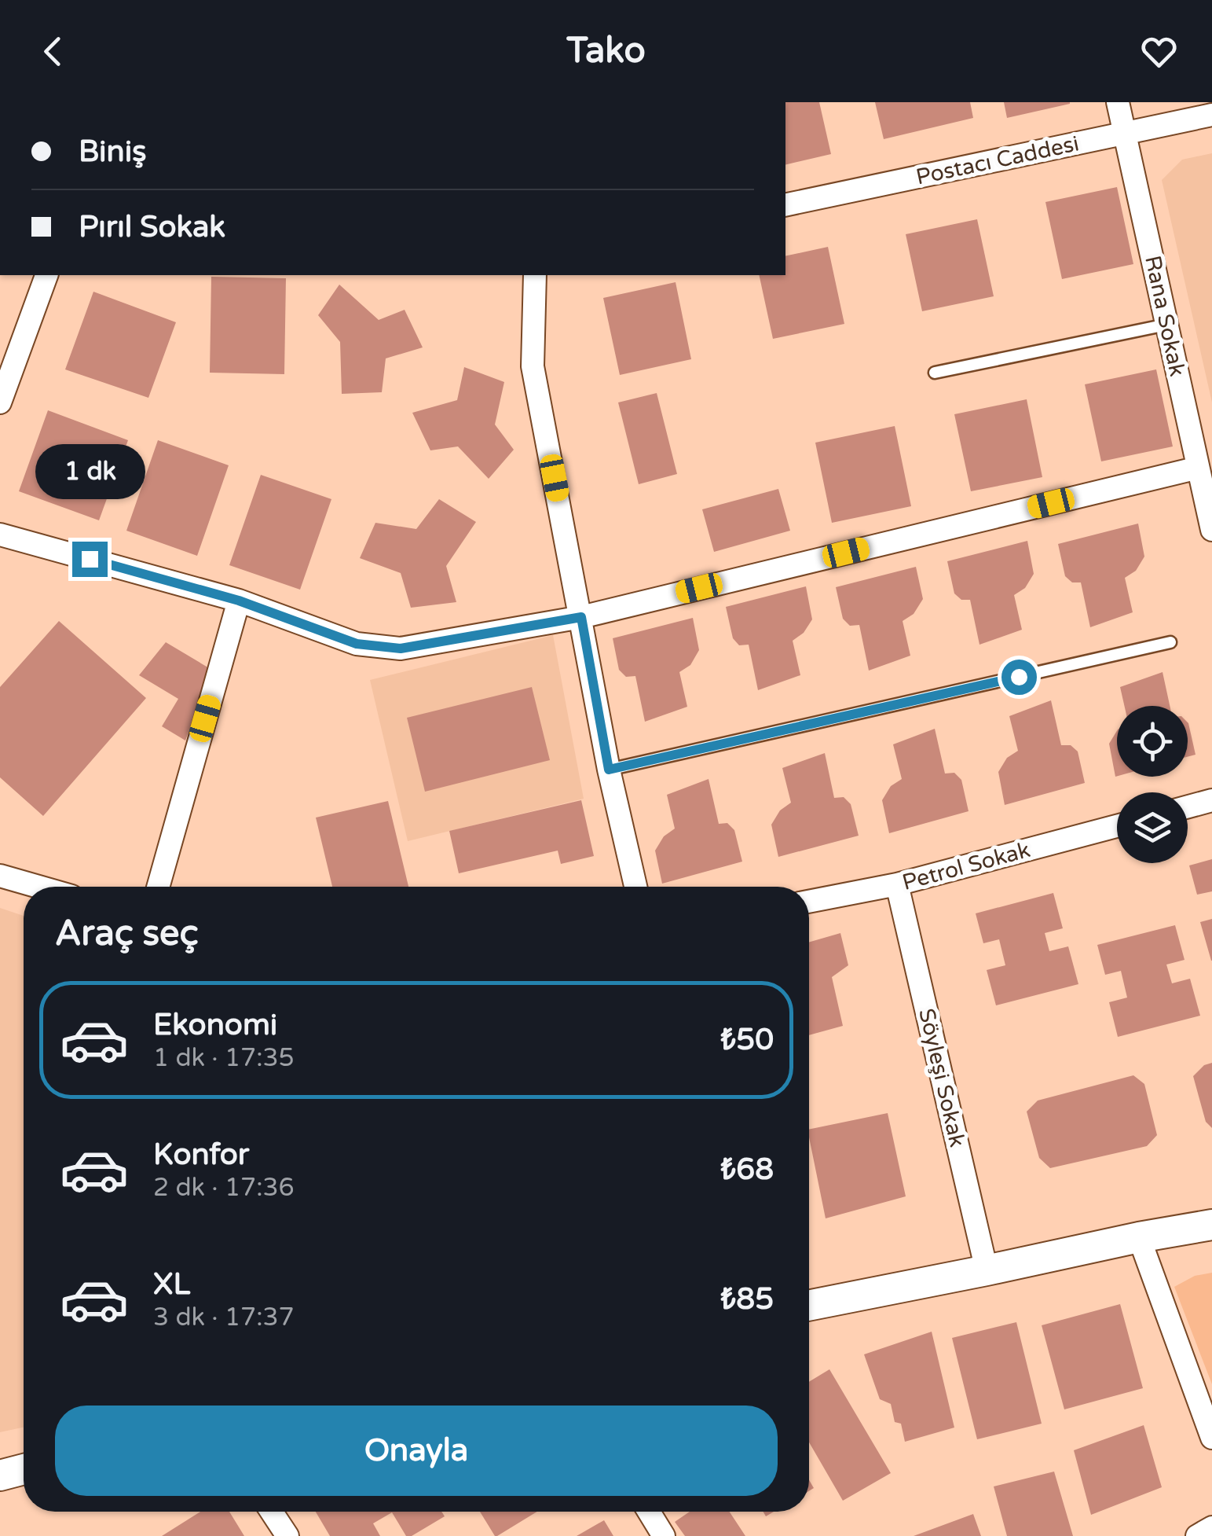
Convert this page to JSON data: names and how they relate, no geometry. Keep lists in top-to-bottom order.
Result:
{
  "streets": {
    "street": [
      "Postacı Caddesi",
      "Rana Sokak",
      "Petrol Sokak",
      "Söyleşi Sokak"
    ]
  },
  "crossings": [
    ["Postacı Caddesi", "Rana Sokak"],
    ["Petrol Sokak", "Söyleşi Sokak"]
  ],
  "page": {
    "header": "Tako",
    "banner": ["Biniş", "Pırıl Sokak"],
    "bubble": "1 dk",
    "heading": "Araç seç",
    "list": [
      {
        "name": "Ekonomi",
        "note": "1 dk · 17:35",
        "value": "₺50"
      },
      {
        "name": "Konfor",
        "note": "2 dk · 17:36",
        "value": "₺68"
      },
      {
        "name": "XL",
        "note": "3 dk · 17:37",
        "value": "₺85"
      }
    ],
    "buttons": "Onayla"
  }
}
